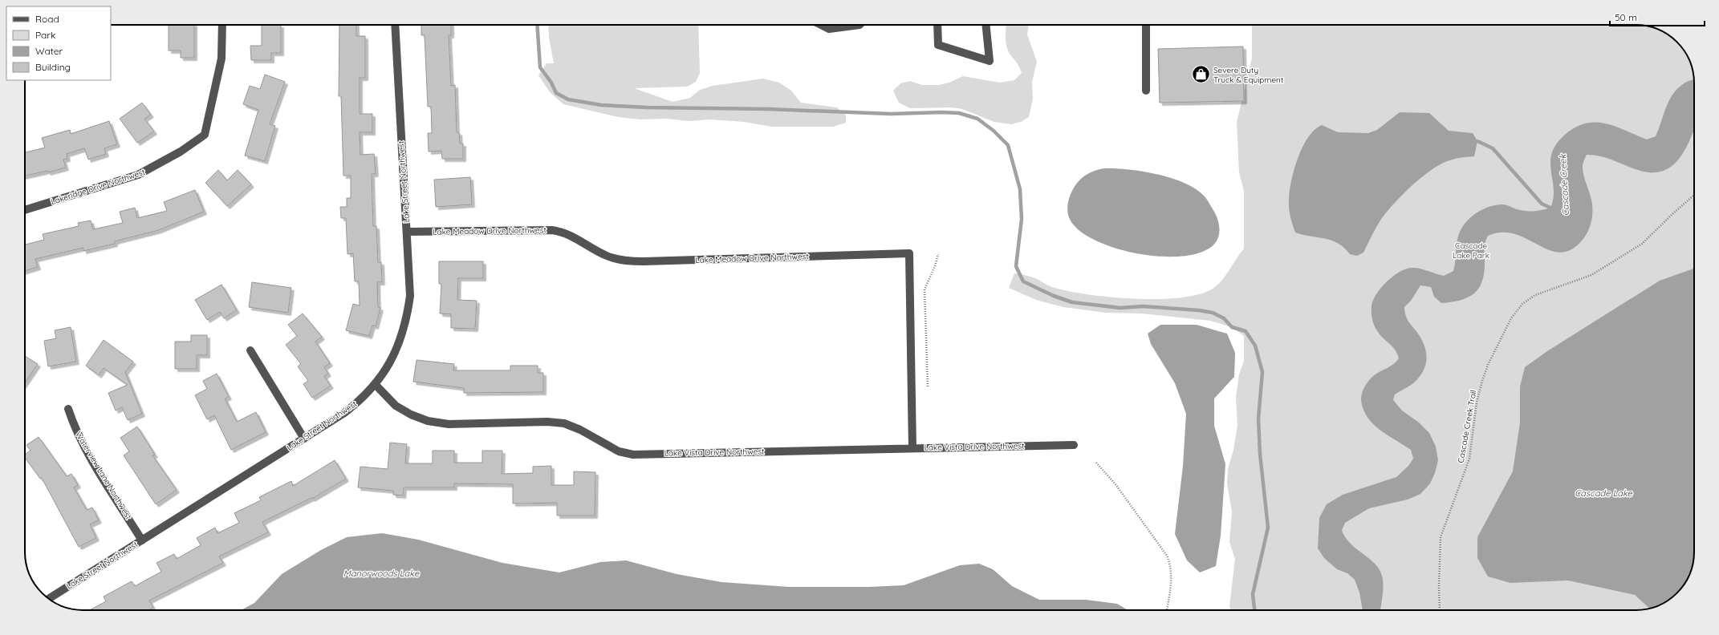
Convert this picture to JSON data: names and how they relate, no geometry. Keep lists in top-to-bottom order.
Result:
{
  "streets": {
    "street": [
      "Lake Street Northwest",
      "Lakeridge Drive Northwest",
      "Lake Meadow Drive Northwest",
      "Lake Vista Drive Northwest",
      "Waterview Lane Northwest"
    ],
    "path": ["Cascade Creek Trail"]
  },
  "crossings": [
    ["Lake Street Northwest", "Lake Meadow Drive Northwest"],
    ["Lake Street Northwest", "Lake Vista Drive Northwest"],
    ["Lake Street Northwest", "Waterview Lane Northwest"],
    ["Lake Meadow Drive Northwest", "Lake Vista Drive Northwest"]
  ],
  "water": ["Cascade Creek", "Cascade Lake", "Manorwoods Lake"],
  "parks": ["Cascade Lake Park"],
  "places": {
    "shop": ["Severe Duty Truck & Equipment"]
  },
  "legend": [
    "Road",
    "Park",
    "Water",
    "Building"
  ],
  "scale_bar": "50 m"
}
